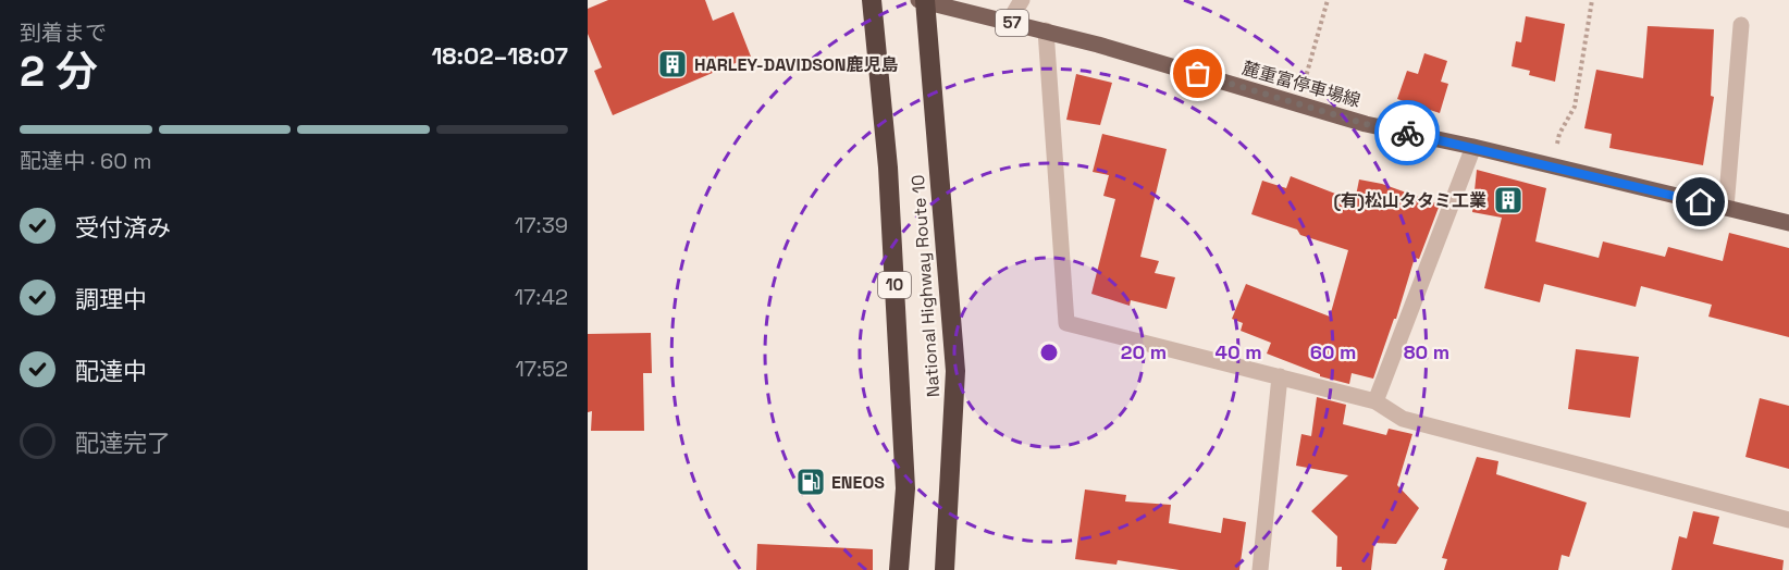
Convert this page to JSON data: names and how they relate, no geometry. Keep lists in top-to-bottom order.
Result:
{
  "streets": {
    "highway": ["10", "National Highway Route 10"],
    "main road": ["57", "麓重富停車場線"]
  },
  "crossings": [
    ["麓重富停車場線", "National Highway Route 10"]
  ],
  "places": {
    "building": ["HARLEY-DAVIDSON鹿児島", "(有)松山タタミ工業"],
    "fuel station": ["ENEOS"]
  },
  "page": {
    "heading": ["2 分", "到着まで", "18:02–18:07"],
    "bar": "配達中 · 60 m",
    "list": [
      ["受付済み", "17:39"],
      ["調理中", "17:42"],
      ["配達中", "17:52"],
      "配達完了"
    ]
  },
  "rings": [
    "20 m",
    "40 m",
    "60 m",
    "80 m"
  ]
}
